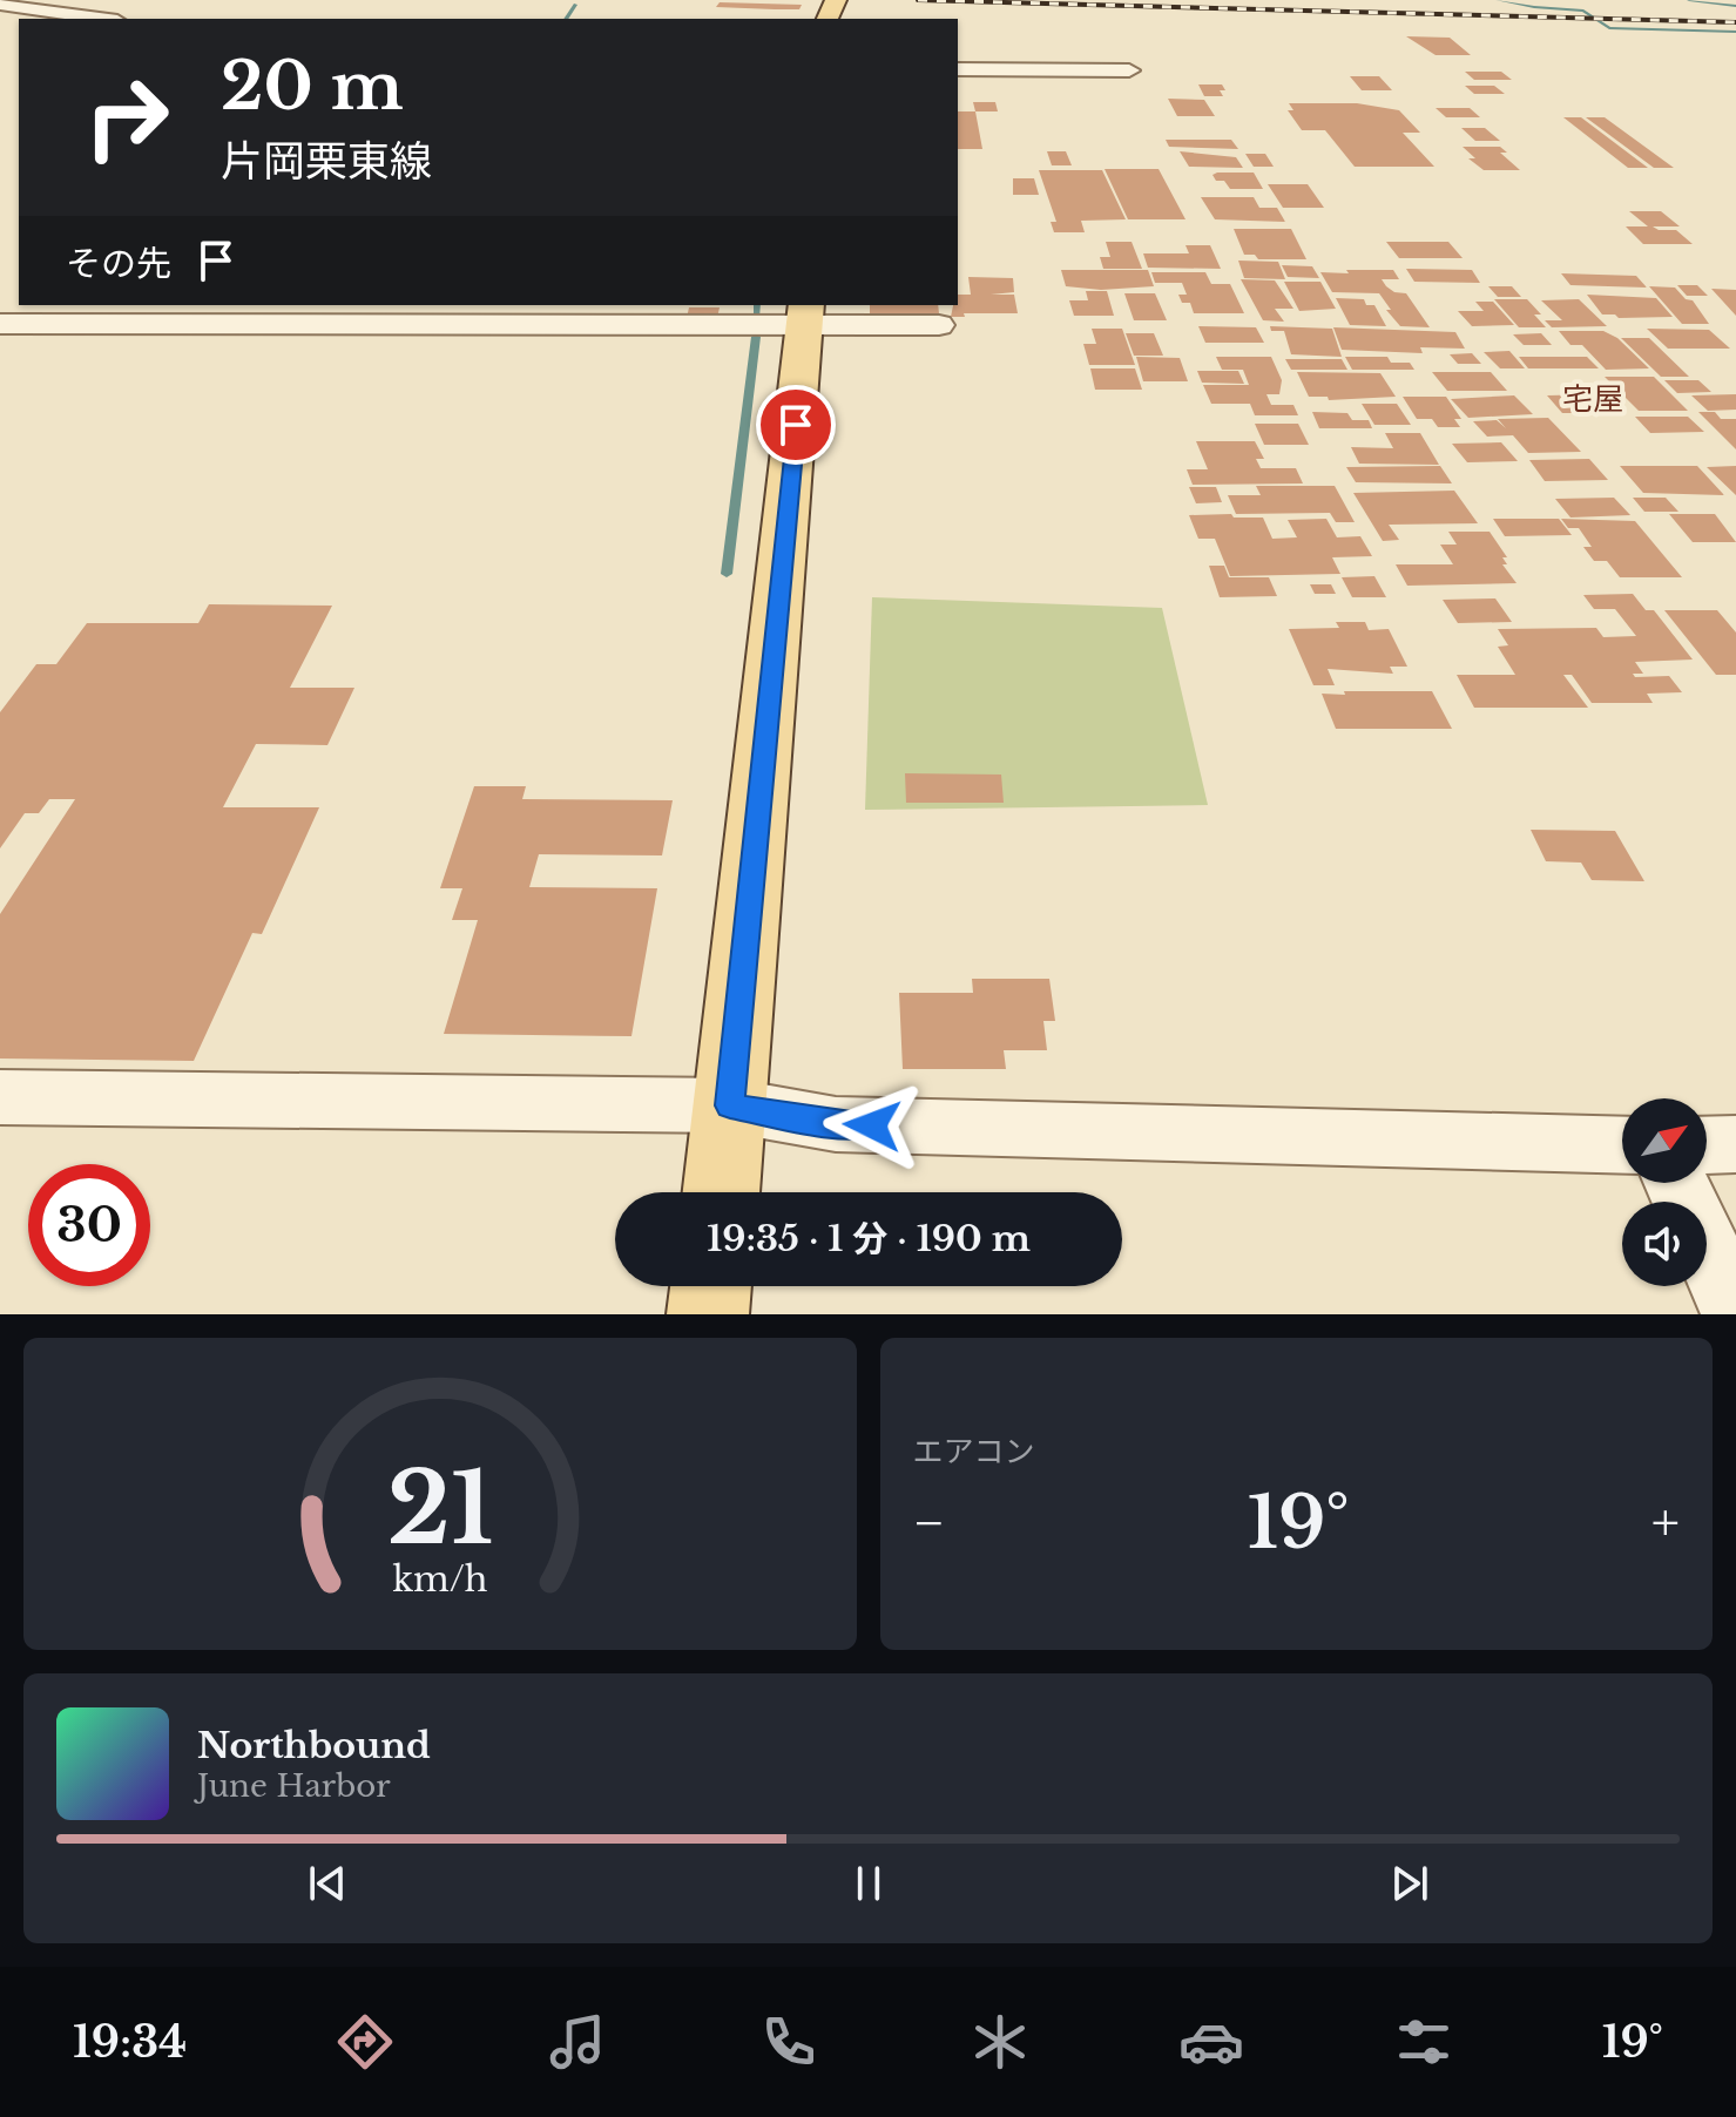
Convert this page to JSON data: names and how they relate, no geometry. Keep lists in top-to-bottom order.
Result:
{
  "districts": ["宅屋"],
  "north": "top right",
  "page": {
    "turn": ["20 m", "片岡栗東線"],
    "then": "その先",
    "limit": "30",
    "trip": "19:35 · 1 分 · 190 m",
    "tile": "エアコン",
    "heat": ["−", "19°", "+"],
    "song": ["Northbound", "June Harbor"],
    "tabs": ["19:34", "19°"],
    "gauge": ["21", "km/h"]
  }
}
